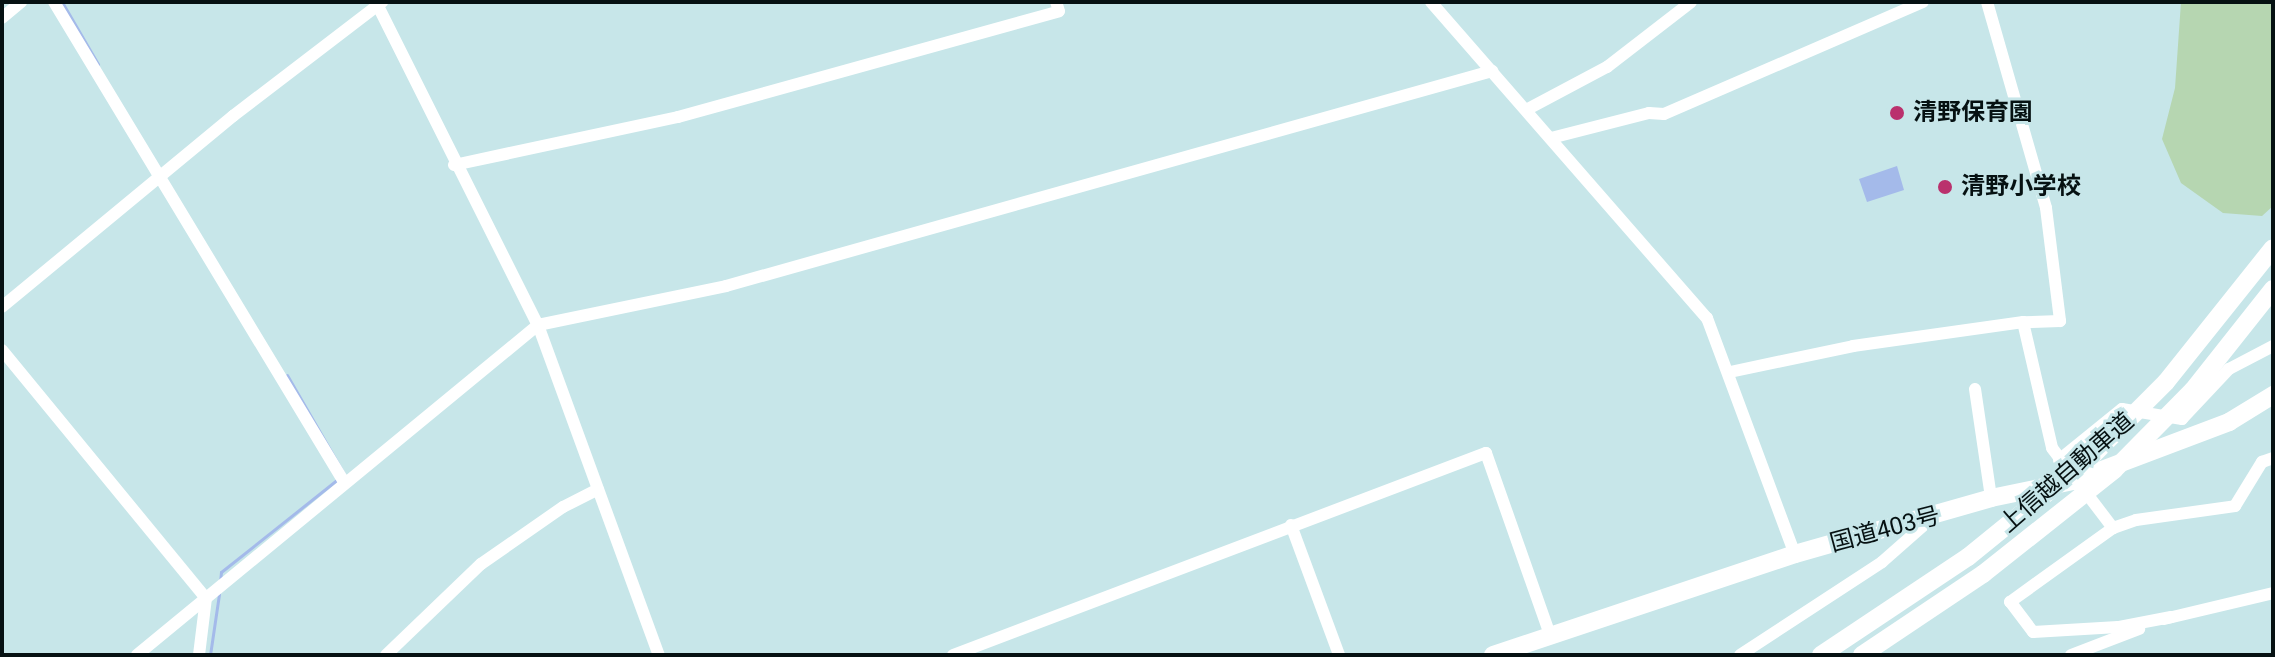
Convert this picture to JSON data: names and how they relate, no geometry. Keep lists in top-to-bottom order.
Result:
{
  "streets": {
    "highway": ["上信越自動車道", "国道403号"]
  },
  "places": ["清野保育園", "清野小学校"]
}
